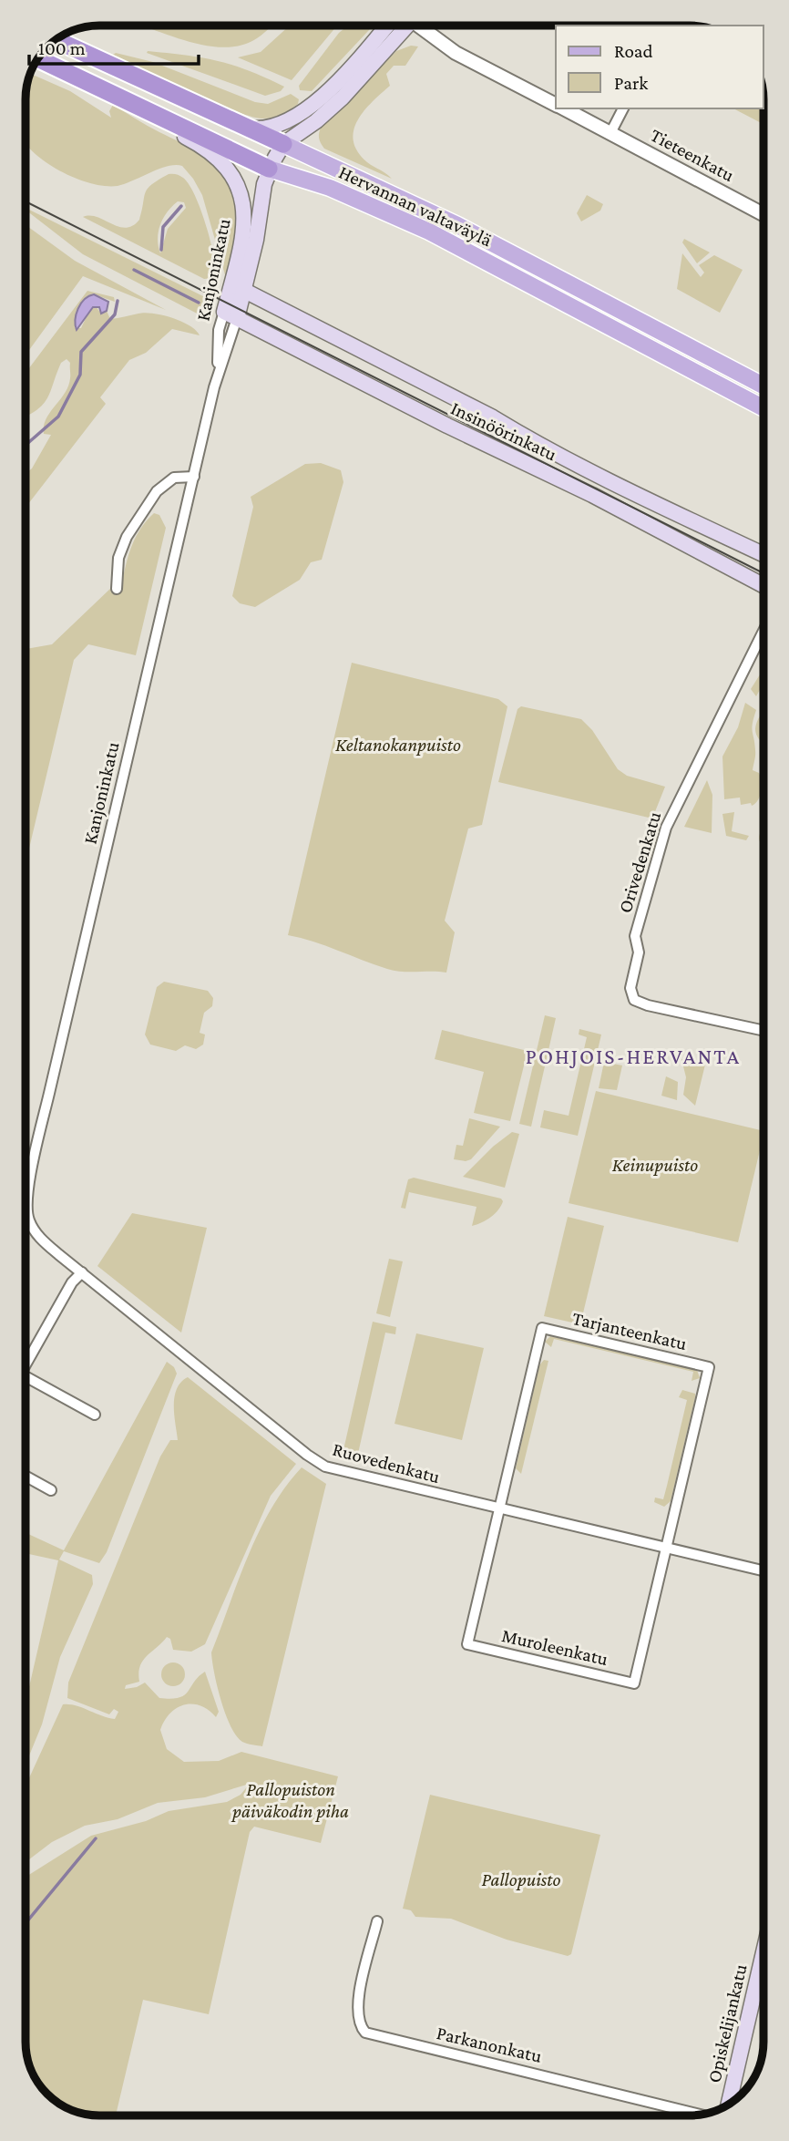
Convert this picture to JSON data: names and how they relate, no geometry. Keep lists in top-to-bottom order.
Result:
{
  "streets": {
    "highway": ["Hervannan valtaväylä"],
    "main road": ["Kanjoninkatu", "Insinöörinkatu", "Opiskelijankatu"],
    "street": [
      "Tieteenkatu",
      "Orivedenkatu",
      "Tarjanteenkatu",
      "Ruovedenkatu",
      "Muroleenkatu",
      "Parkanonkatu"
    ]
  },
  "crossings": [
    ["Hervannan valtaväylä", "Kanjoninkatu"],
    ["Kanjoninkatu", "Insinöörinkatu"],
    ["Kanjoninkatu", "Ruovedenkatu"],
    ["Tarjanteenkatu", "Ruovedenkatu"],
    ["Tarjanteenkatu", "Muroleenkatu"],
    ["Ruovedenkatu", "Muroleenkatu"]
  ],
  "districts": ["POHJOIS-HERVANTA"],
  "parks": [
    "Keltanokanpuisto",
    "Keinupuisto",
    "Pallopuiston päiväkodin piha",
    "Pallopuisto"
  ],
  "legend": ["Road", "Park"],
  "scale_bar": "100 m"
}
